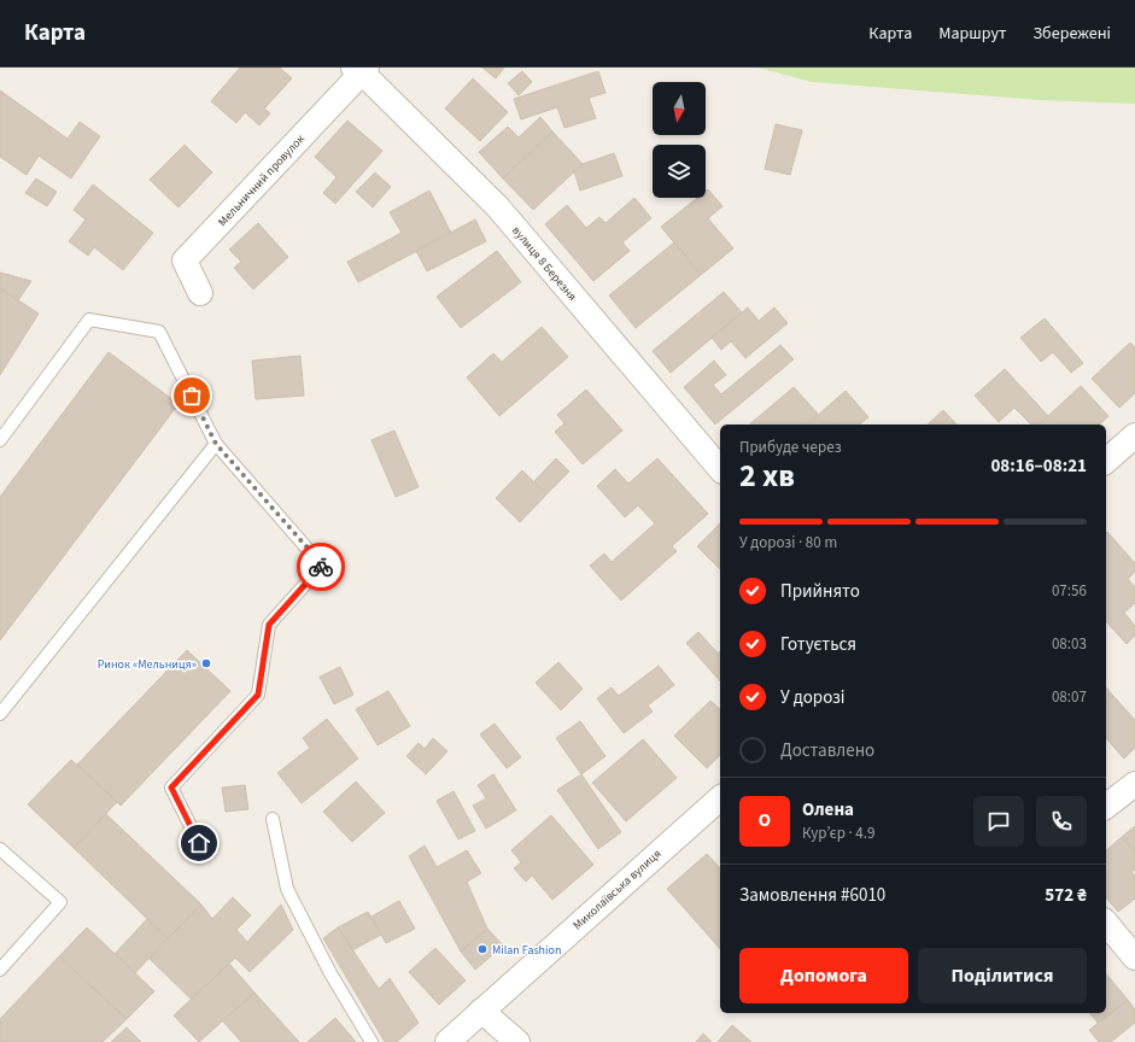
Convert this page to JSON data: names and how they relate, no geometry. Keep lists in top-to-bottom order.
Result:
{
  "streets": {
    "street": ["Мельничний провулок", "вулиця 8 Березня", "Миколаївська вулиця"]
  },
  "crossings": [
    ["Мельничний провулок", "вулиця 8 Березня"]
  ],
  "places": ["Ринок «Мельниця»", "Milan Fashion"],
  "north": "bottom",
  "page": {
    "header": "Карта",
    "nav": ["Карта", "Маршрут", "Збережені"],
    "heading": ["2 хв", "Прибуде через", "08:16–08:21"],
    "panel": [
      "Олена",
      "Кур’єр · 4.9",
      "Замовлення #6010",
      "572 ₴"
    ],
    "bar": "У дорозі · 80 m",
    "list": [
      ["Прийнято", "07:56"],
      ["Готується", "08:03"],
      ["У дорозі", "08:07"],
      "Доставлено"
    ],
    "round": "О",
    "buttons": ["Допомога", "Поділитися"]
  }
}
